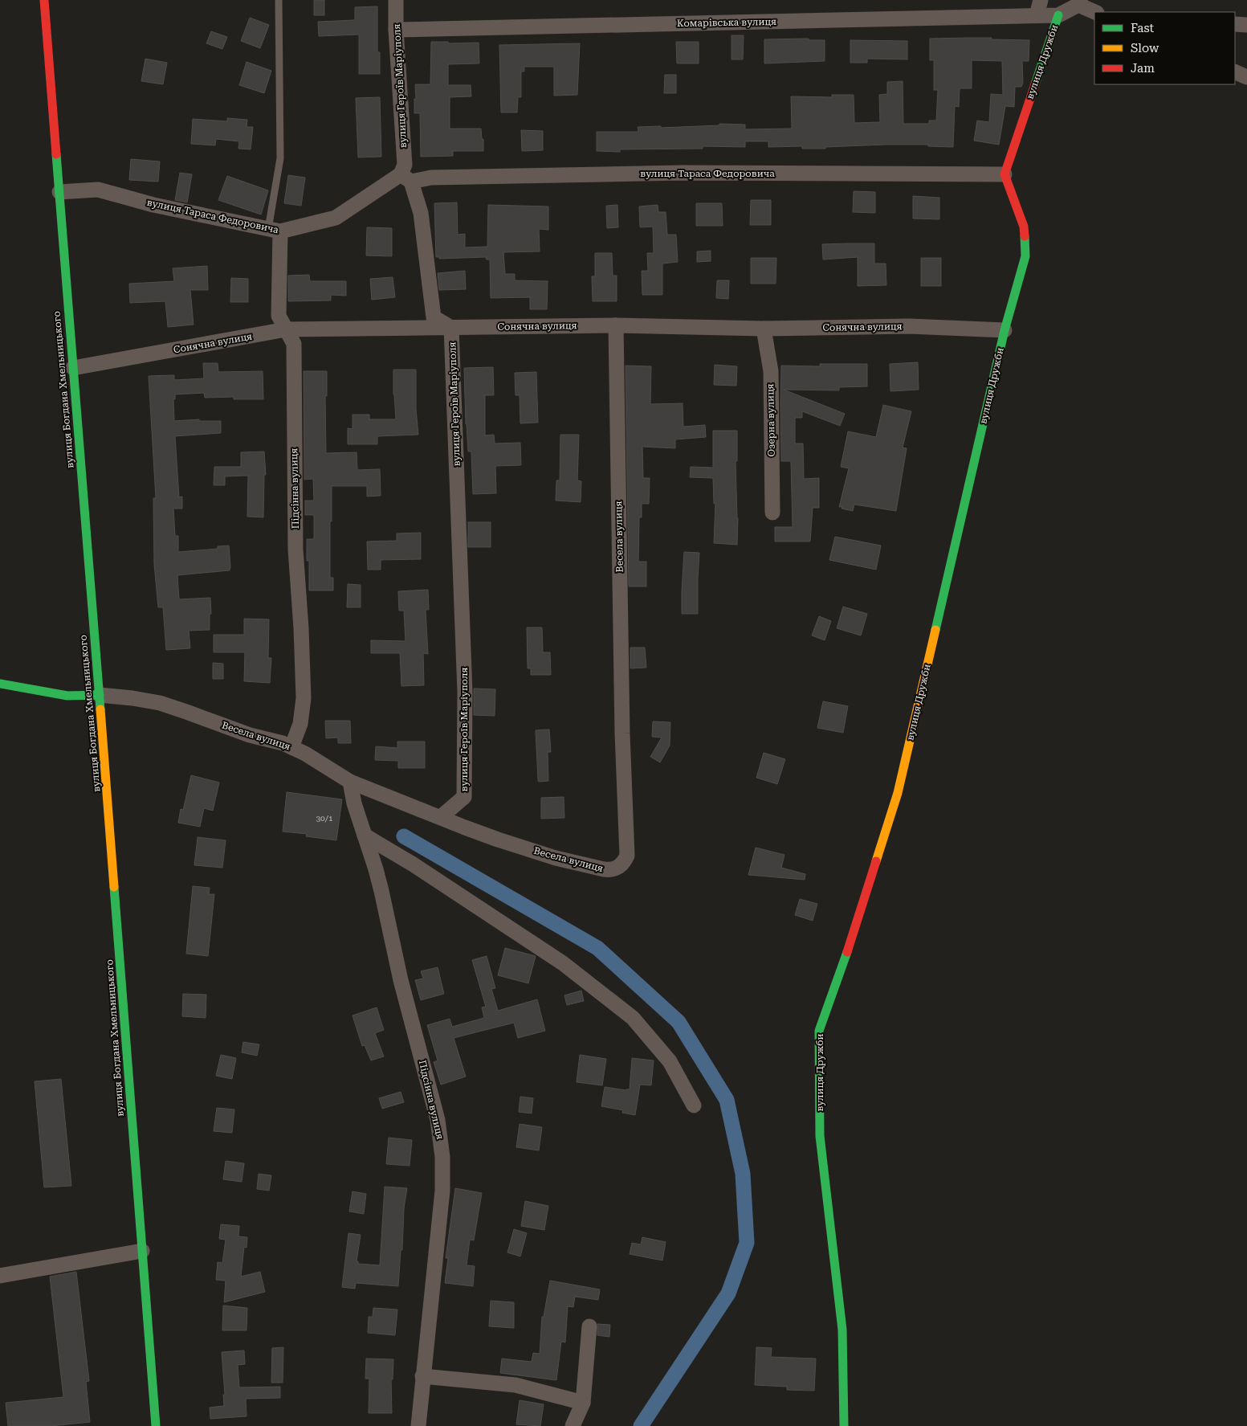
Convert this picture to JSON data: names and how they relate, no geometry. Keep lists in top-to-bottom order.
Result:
{
  "streets": {
    "street": [
      "Комарівська вулиця",
      "вулиця Дружби",
      "вулиця Героїв Маріуполя",
      "вулиця Тараса Федоровича",
      "Сонячна вулиця",
      "вулиця Богдана Хмельницького",
      "Озерна вулиця",
      "Підсінна вулиця",
      "Весела вулиця"
    ]
  },
  "crossings": [
    ["Комарівська вулиця", "вулиця Дружби"],
    ["Комарівська вулиця", "вулиця Героїв Маріуполя"],
    ["вулиця Дружби", "вулиця Тараса Федоровича"],
    ["вулиця Дружби", "Сонячна вулиця"],
    ["вулиця Героїв Маріуполя", "вулиця Тараса Федоровича"],
    ["вулиця Героїв Маріуполя", "Сонячна вулиця"],
    ["вулиця Героїв Маріуполя", "Весела вулиця"],
    ["вулиця Тараса Федоровича", "вулиця Богдана Хмельницького"],
    ["вулиця Тараса Федоровича", "Підсінна вулиця"],
    ["Сонячна вулиця", "вулиця Богдана Хмельницького"],
    ["Сонячна вулиця", "Озерна вулиця"],
    ["Сонячна вулиця", "Підсінна вулиця"],
    ["Сонячна вулиця", "Весела вулиця"],
    ["вулиця Богдана Хмельницького", "Весела вулиця"],
    ["Підсінна вулиця", "Весела вулиця"]
  ],
  "house_numbers": ["30/1"],
  "legend": ["Fast", "Slow", "Jam"]
}
